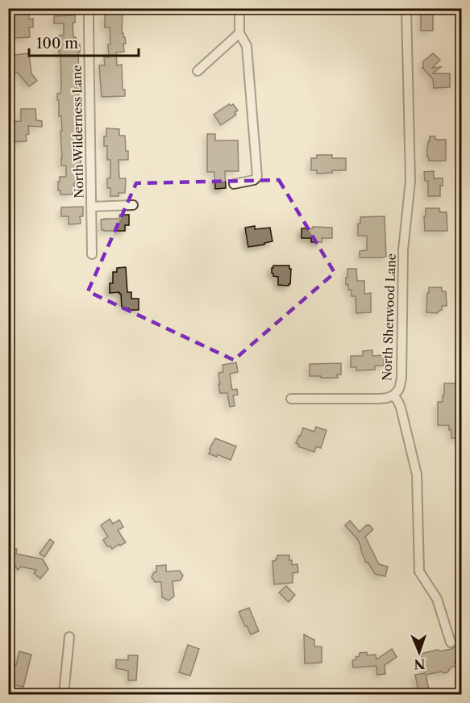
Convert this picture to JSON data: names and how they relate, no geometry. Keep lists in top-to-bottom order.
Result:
{
  "streets": {
    "street": ["North Wilderness Lane", "North Sherwood Lane"]
  },
  "scale_bar": "100 m",
  "north": "bottom"
}
